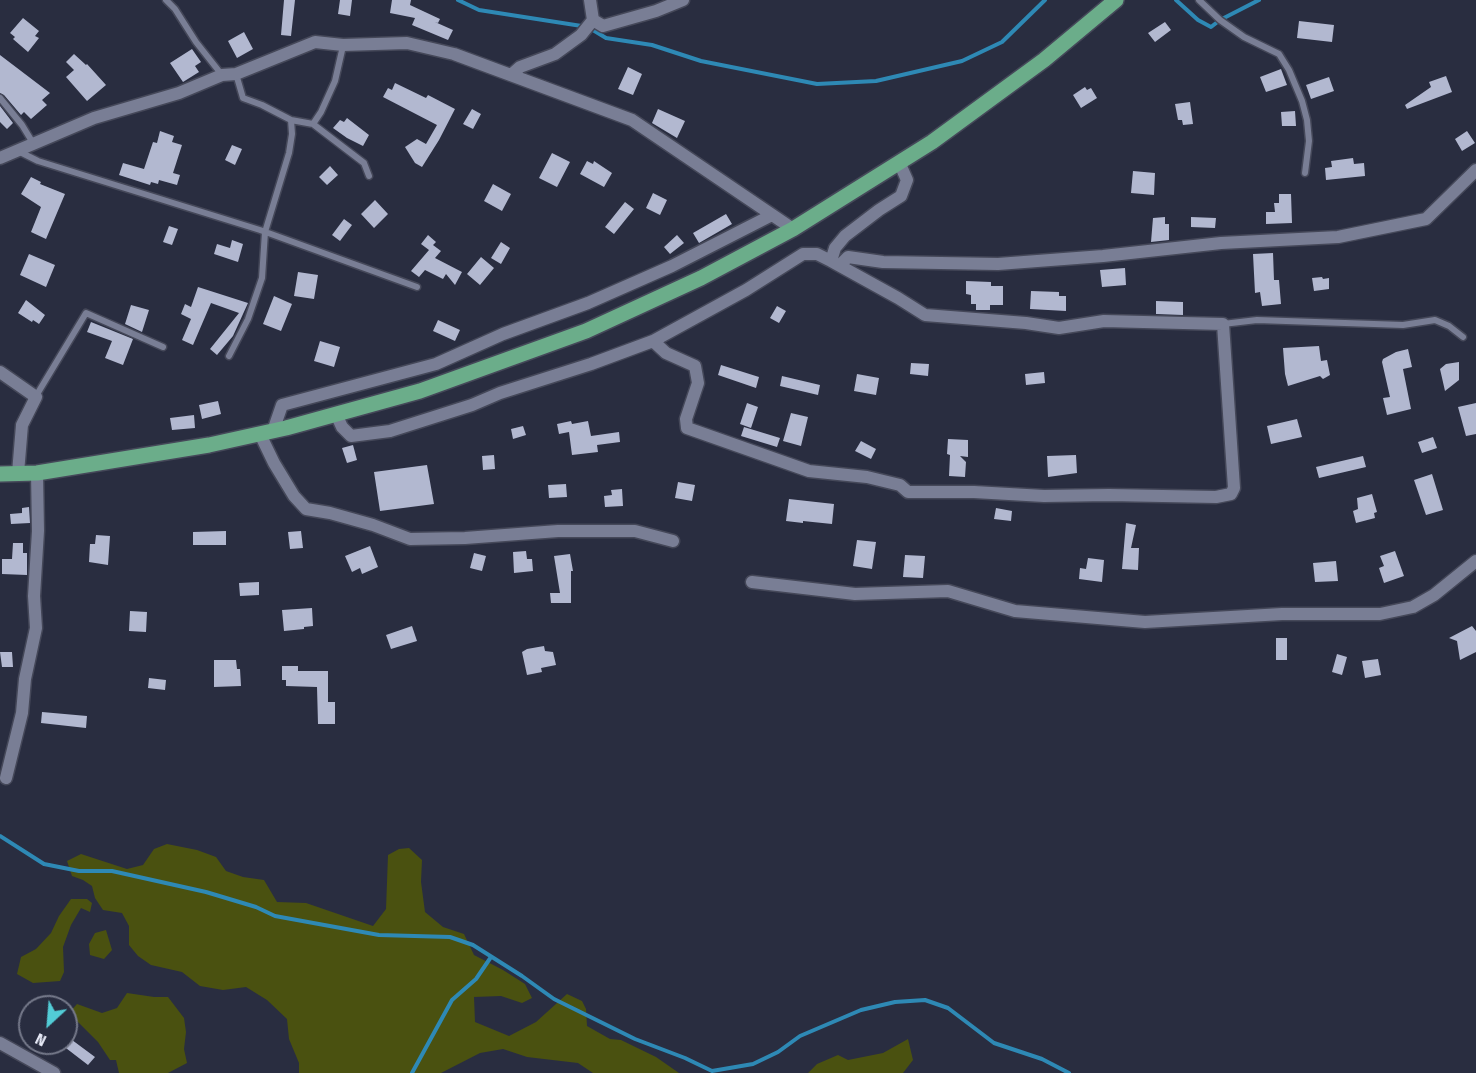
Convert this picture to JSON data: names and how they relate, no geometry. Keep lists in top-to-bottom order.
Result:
{
  "north": "bottom left"
}
